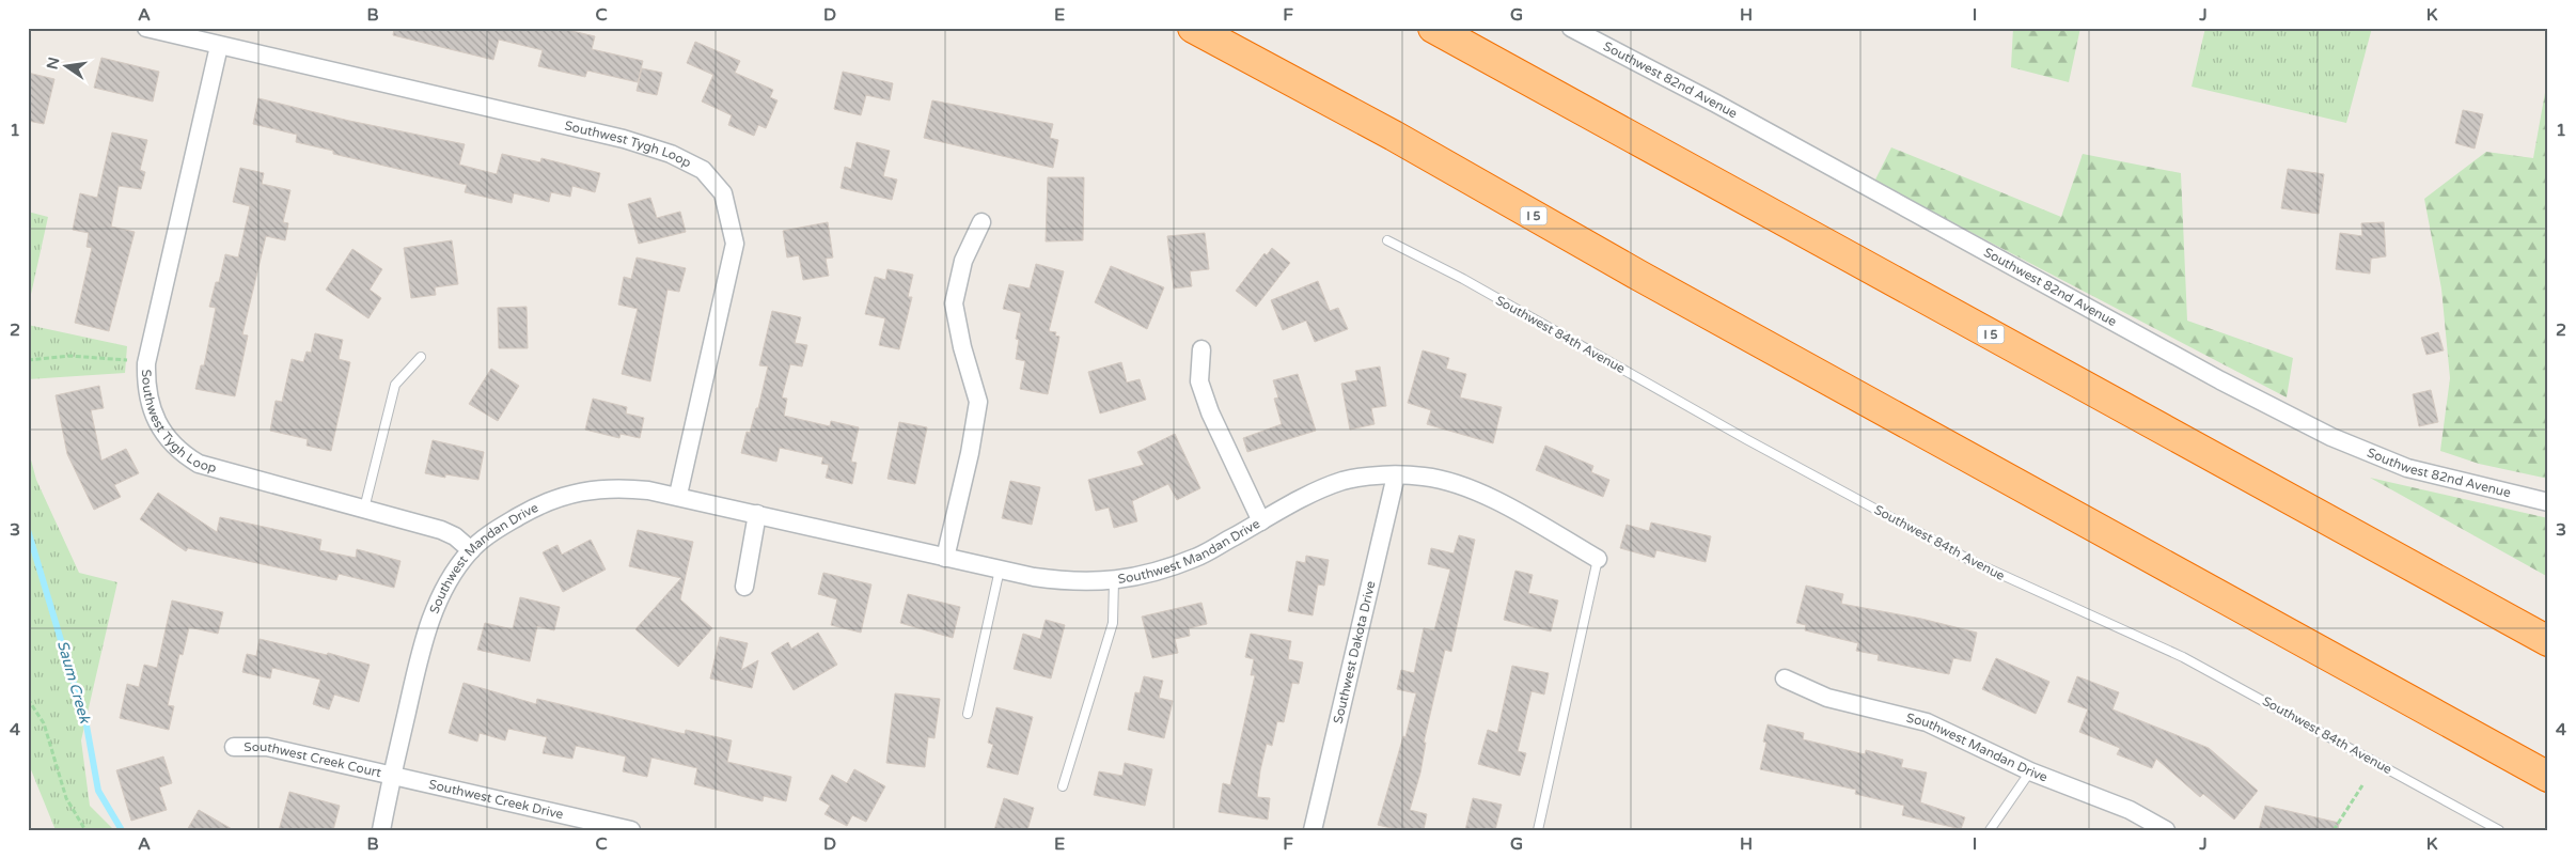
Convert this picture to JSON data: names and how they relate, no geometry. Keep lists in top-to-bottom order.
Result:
{
  "streets": {
    "highway": ["I 5"],
    "street": [
      "Southwest 82nd Avenue",
      "Southwest Tygh Loop",
      "Southwest Mandan Drive",
      "Southwest Dakota Drive",
      "Southwest Creek Court",
      "Southwest Creek Drive"
    ],
    "lane": ["Southwest 84th Avenue"]
  },
  "crossings": [
    ["Southwest Tygh Loop", "Southwest Mandan Drive"],
    ["Southwest Mandan Drive", "Southwest Dakota Drive"],
    ["Southwest Mandan Drive", "Southwest Creek Court"],
    ["Southwest Mandan Drive", "Southwest Creek Drive"],
    ["Southwest Creek Court", "Southwest Creek Drive"]
  ],
  "water": ["Saum Creek"],
  "north": "left",
  "grid": {
    "columns": [
      "A",
      "B",
      "C",
      "D",
      "E",
      "F",
      "G",
      "H",
      "I",
      "J",
      "K"
    ],
    "rows": [
      "1",
      "2",
      "3",
      "4"
    ]
  }
}
